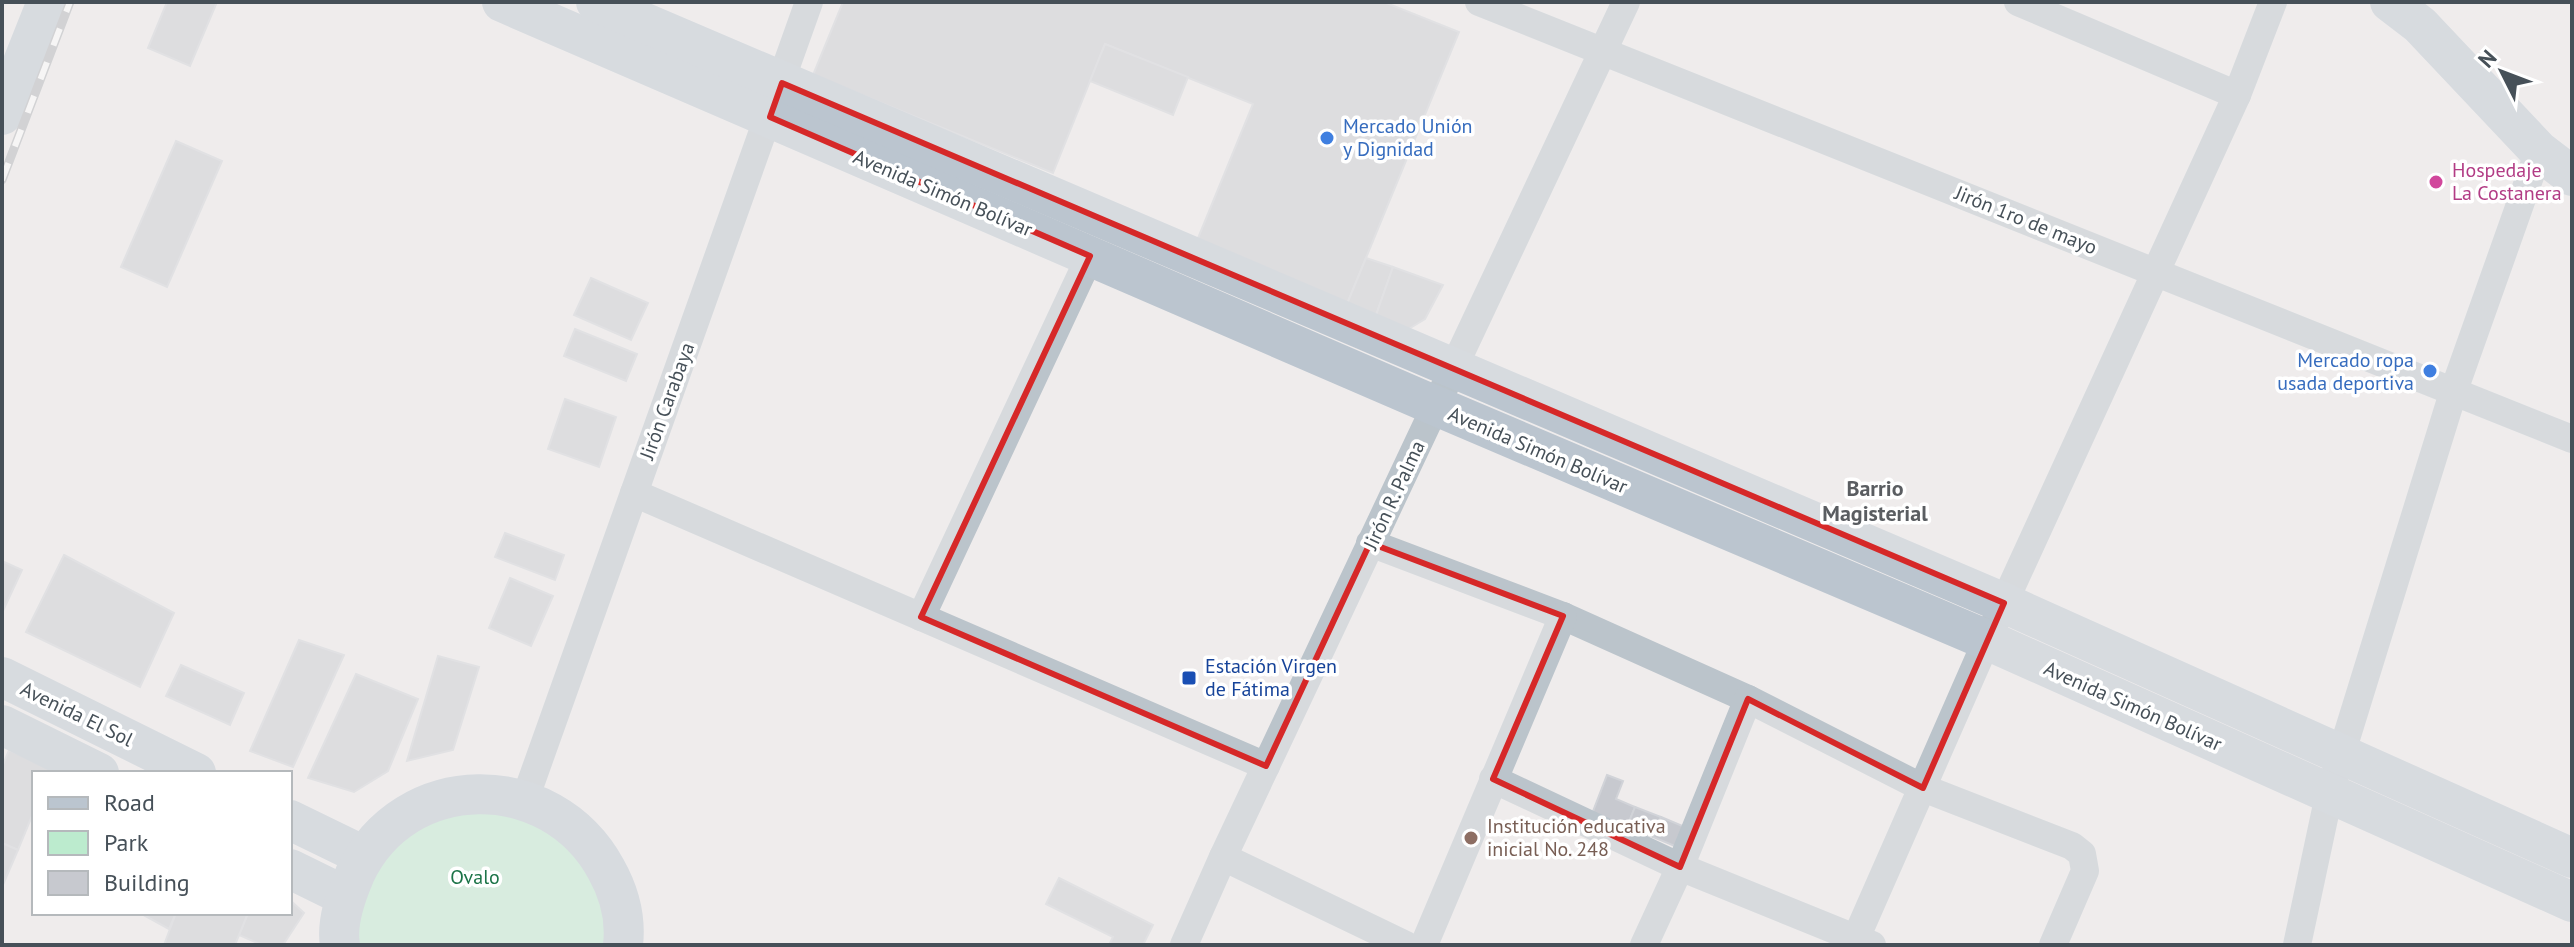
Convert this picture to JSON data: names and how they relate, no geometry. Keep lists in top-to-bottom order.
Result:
{
  "streets": {
    "street": [
      "Avenida Simón Bolívar",
      "Jirón 1ro de mayo",
      "Jirón Carabaya",
      "Jirón R. Palma",
      "Avenida El Sol"
    ]
  },
  "crossings": [
    ["Avenida Simón Bolívar", "Jirón Carabaya"],
    ["Avenida Simón Bolívar", "Jirón R. Palma"],
    ["Jirón 1ro de mayo", "Jirón R. Palma"]
  ],
  "districts": ["Barrio Magisterial"],
  "parks": ["Ovalo"],
  "places": {
    "other": [
      "Mercado Unión y Dignidad",
      "Hospedaje La Costanera",
      "Mercado ropa usada deportiva",
      "Institución educativa inicial No. 248"
    ],
    "transit": ["Estación Virgen de Fátima"]
  },
  "legend": ["Road", "Park", "Building"],
  "north": "top left"
}
